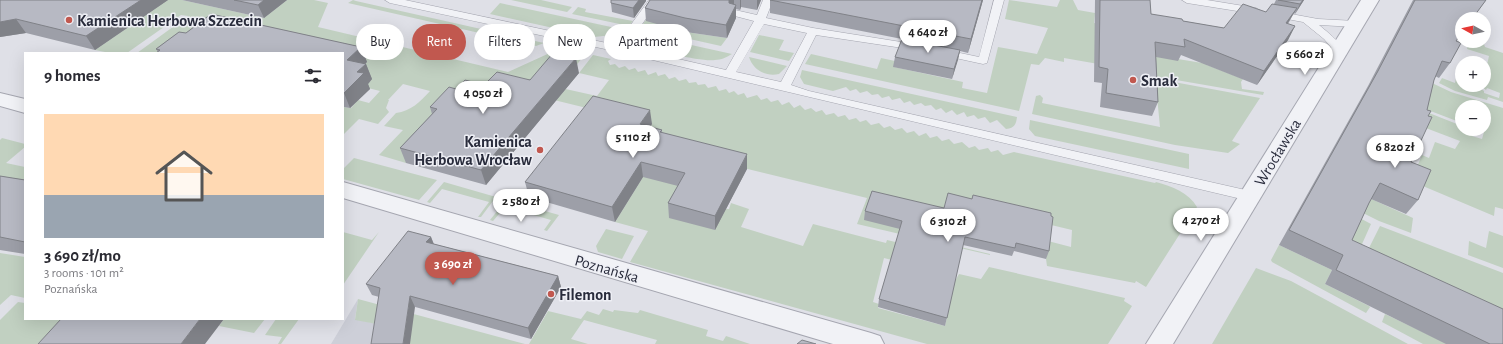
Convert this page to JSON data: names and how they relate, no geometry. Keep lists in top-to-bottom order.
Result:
{
  "streets": {
    "street": ["Wrocławska", "Poznańska"]
  },
  "places": [
    "Kamienica Herbowa Szczecin",
    "Smak",
    "Kamienica Herbowa Wrocław",
    "Filemon"
  ],
  "north": "left",
  "page": {
    "map_buttons": ["+", "−"],
    "price": [
      "4 640 zł",
      "5 660 zł",
      "4 050 zł",
      "5 110 zł",
      "6 820 zł",
      "2 580 zł",
      "4 270 zł",
      "6 310 zł",
      "3 690 zł"
    ],
    "chip": [
      "Buy",
      "Rent",
      "Filters",
      "New",
      "Apartment"
    ],
    "heading": "9 homes",
    "list": [
      {
        "name": "3 690 zł/mo",
        "note": "3 rooms · 101 m² · Poznańska"
      }
    ]
  }
}
